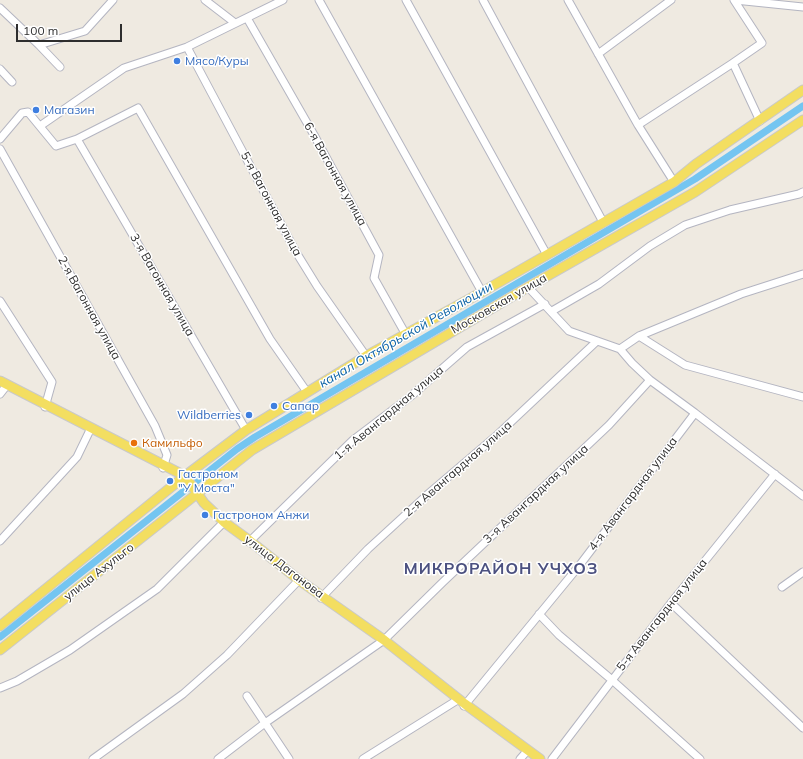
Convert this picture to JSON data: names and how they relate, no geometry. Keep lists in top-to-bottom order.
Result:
{
  "streets": {
    "main road": ["Московская улица", "улица Даганова", "улица Ахульго"],
    "street": [
      "6-я Вагонная улица",
      "5-я Вагонная улица",
      "3-я Вагонная улица",
      "2-я Вагонная улица",
      "1-я Авангардная улица",
      "2-я Авангардная улица",
      "3-я Авангардная улица",
      "4-я Авангардная улица",
      "5-я Авангардная улица"
    ]
  },
  "crossings": [
    ["Московская улица", "улица Даганова"],
    ["Московская улица", "улица Ахульго"],
    ["2-я Вагонная улица", "улица Даганова"],
    ["1-я Авангардная улица", "улица Даганова"],
    ["2-я Авангардная улица", "улица Даганова"],
    ["3-я Авангардная улица", "улица Даганова"],
    ["4-я Авангардная улица", "улица Даганова"],
    ["улица Даганова", "улица Ахульго"]
  ],
  "districts": ["МИКРОРАЙОН УЧХОЗ"],
  "water": ["канал Октябрьской Революции"],
  "places": [
    "Мясо/Куры",
    "Магазин",
    "Сапар",
    "Wildberries",
    "Камильфо",
    "Гастроном \"У Моста\"",
    "Гастроном Анжи"
  ],
  "scale_bar": "100 m"
}
